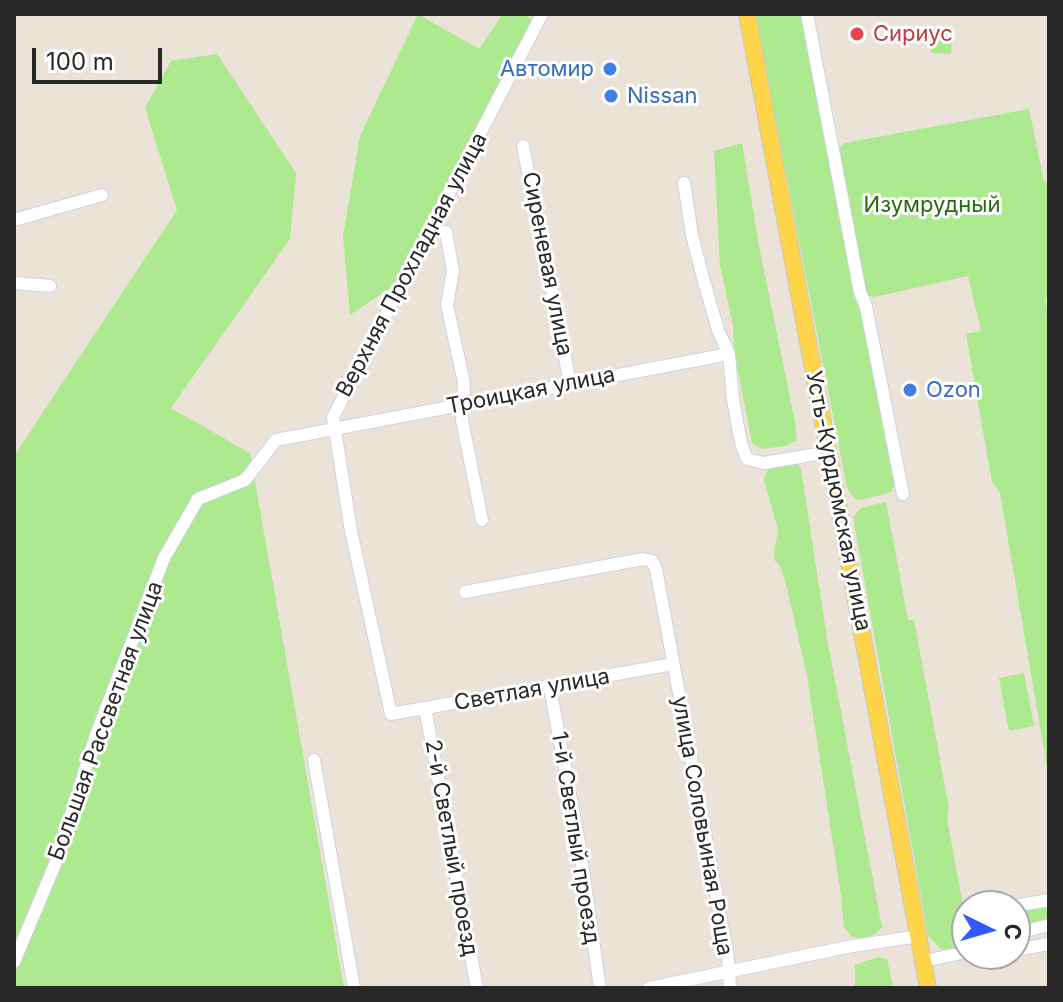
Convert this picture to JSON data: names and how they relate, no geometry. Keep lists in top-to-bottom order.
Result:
{
  "streets": {
    "main road": ["Усть-Курдюмская улица"],
    "street": [
      "Сиреневая улица",
      "Верхняя Прохладная улица",
      "Троицкая улица",
      "Светлая улица",
      "Большая Рассветная улица",
      "улица Соловьиная Роща",
      "1-й Светлый проезд",
      "2-й Светлый проезд"
    ]
  },
  "crossings": [
    ["Сиреневая улица", "Троицкая улица"],
    ["Верхняя Прохладная улица", "Троицкая улица"],
    ["Верхняя Прохладная улица", "Светлая улица"],
    ["Верхняя Прохладная улица", "Большая Рассветная улица"],
    ["Троицкая улица", "Большая Рассветная улица"],
    ["Светлая улица", "улица Соловьиная Роща"],
    ["Светлая улица", "1-й Светлый проезд"],
    ["Светлая улица", "2-й Светлый проезд"]
  ],
  "parks": ["Изумрудный"],
  "places": [
    "Сириус",
    "Автомир",
    "Nissan",
    "Ozon"
  ],
  "scale_bar": "100 m",
  "north": "right"
}
